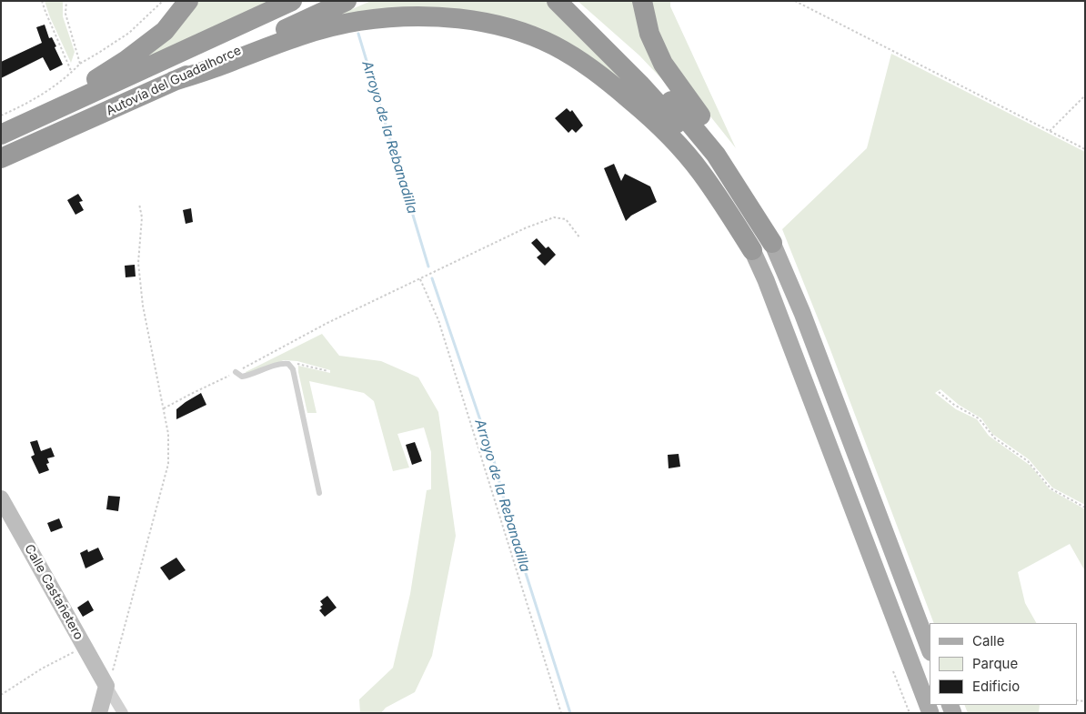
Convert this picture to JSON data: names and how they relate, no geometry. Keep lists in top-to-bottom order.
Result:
{
  "streets": {
    "highway": ["Autovía del Guadalhorce"],
    "street": ["Calle Castañetero"]
  },
  "water": ["Arroyo de la Rebanadilla"],
  "legend": ["Calle", "Parque", "Edificio"]
}
